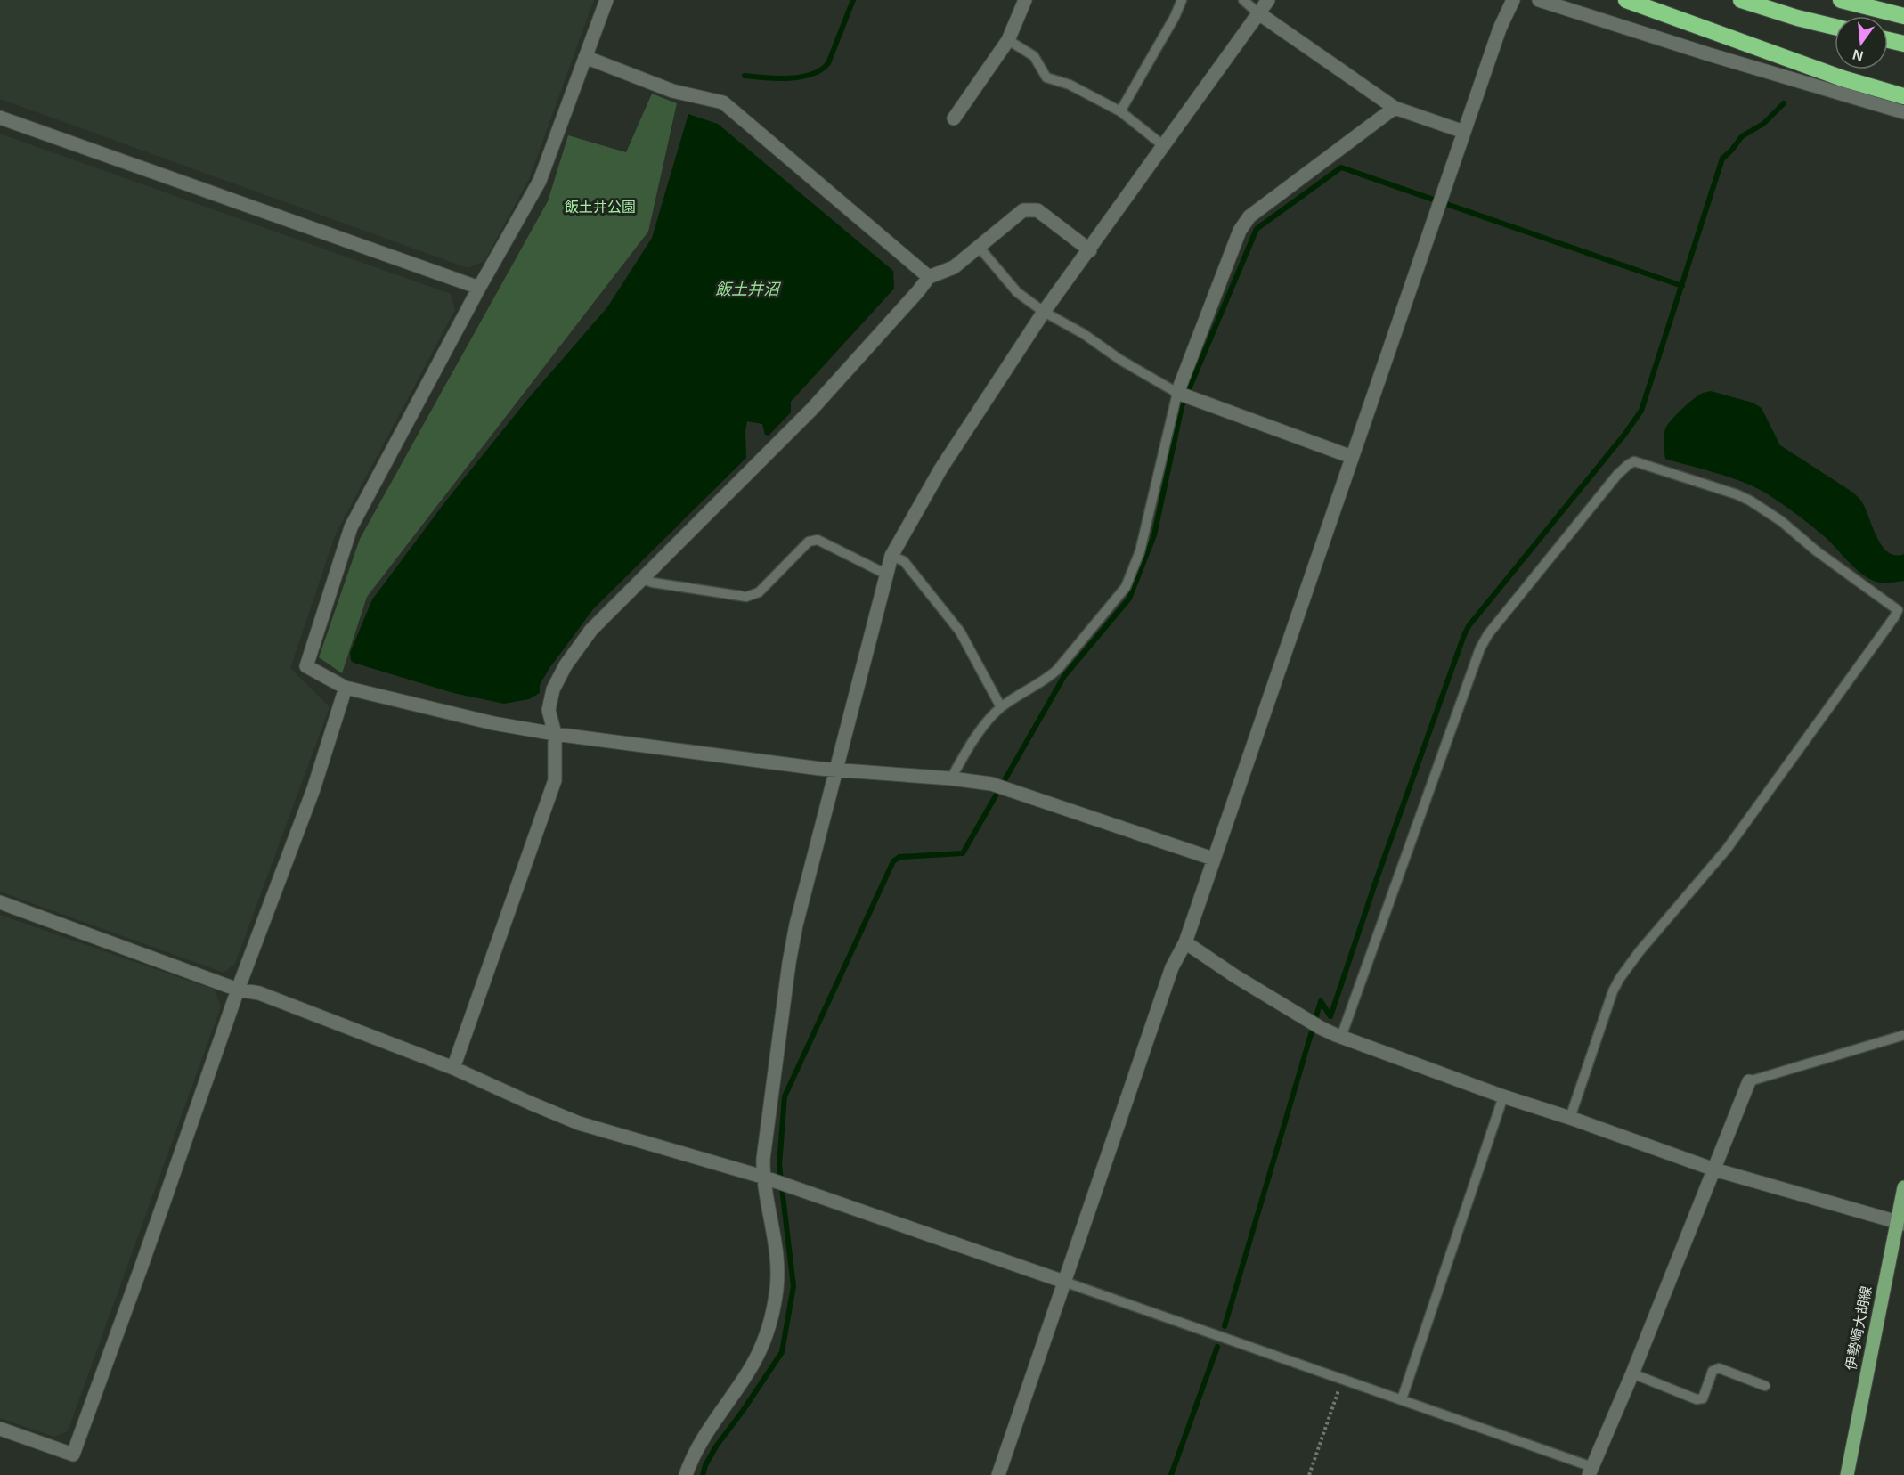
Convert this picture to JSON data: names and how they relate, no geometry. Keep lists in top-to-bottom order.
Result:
{
  "streets": {
    "main road": ["伊勢崎大胡線"]
  },
  "water": ["飯土井沼"],
  "parks": ["飯土井公園"],
  "north": "bottom"
}
